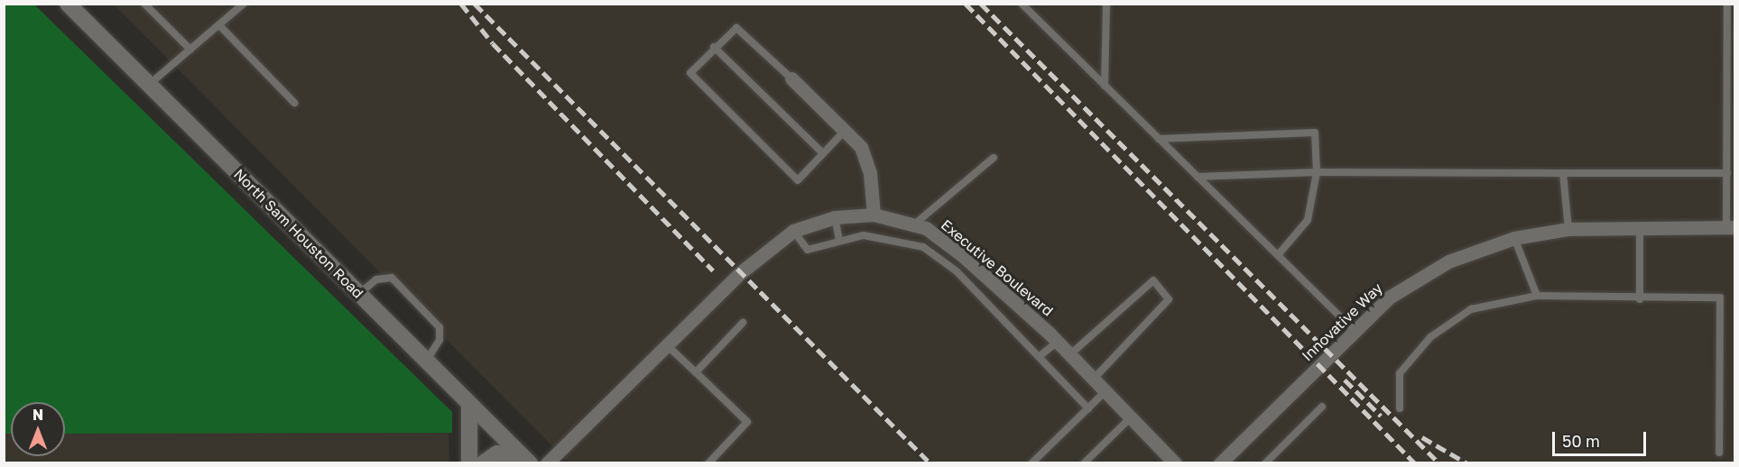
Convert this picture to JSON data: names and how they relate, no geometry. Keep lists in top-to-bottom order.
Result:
{
  "streets": {
    "street": ["North Sam Houston Road", "Executive Boulevard", "Innovative Way"]
  },
  "scale_bar": "50 m",
  "north": "top"
}
